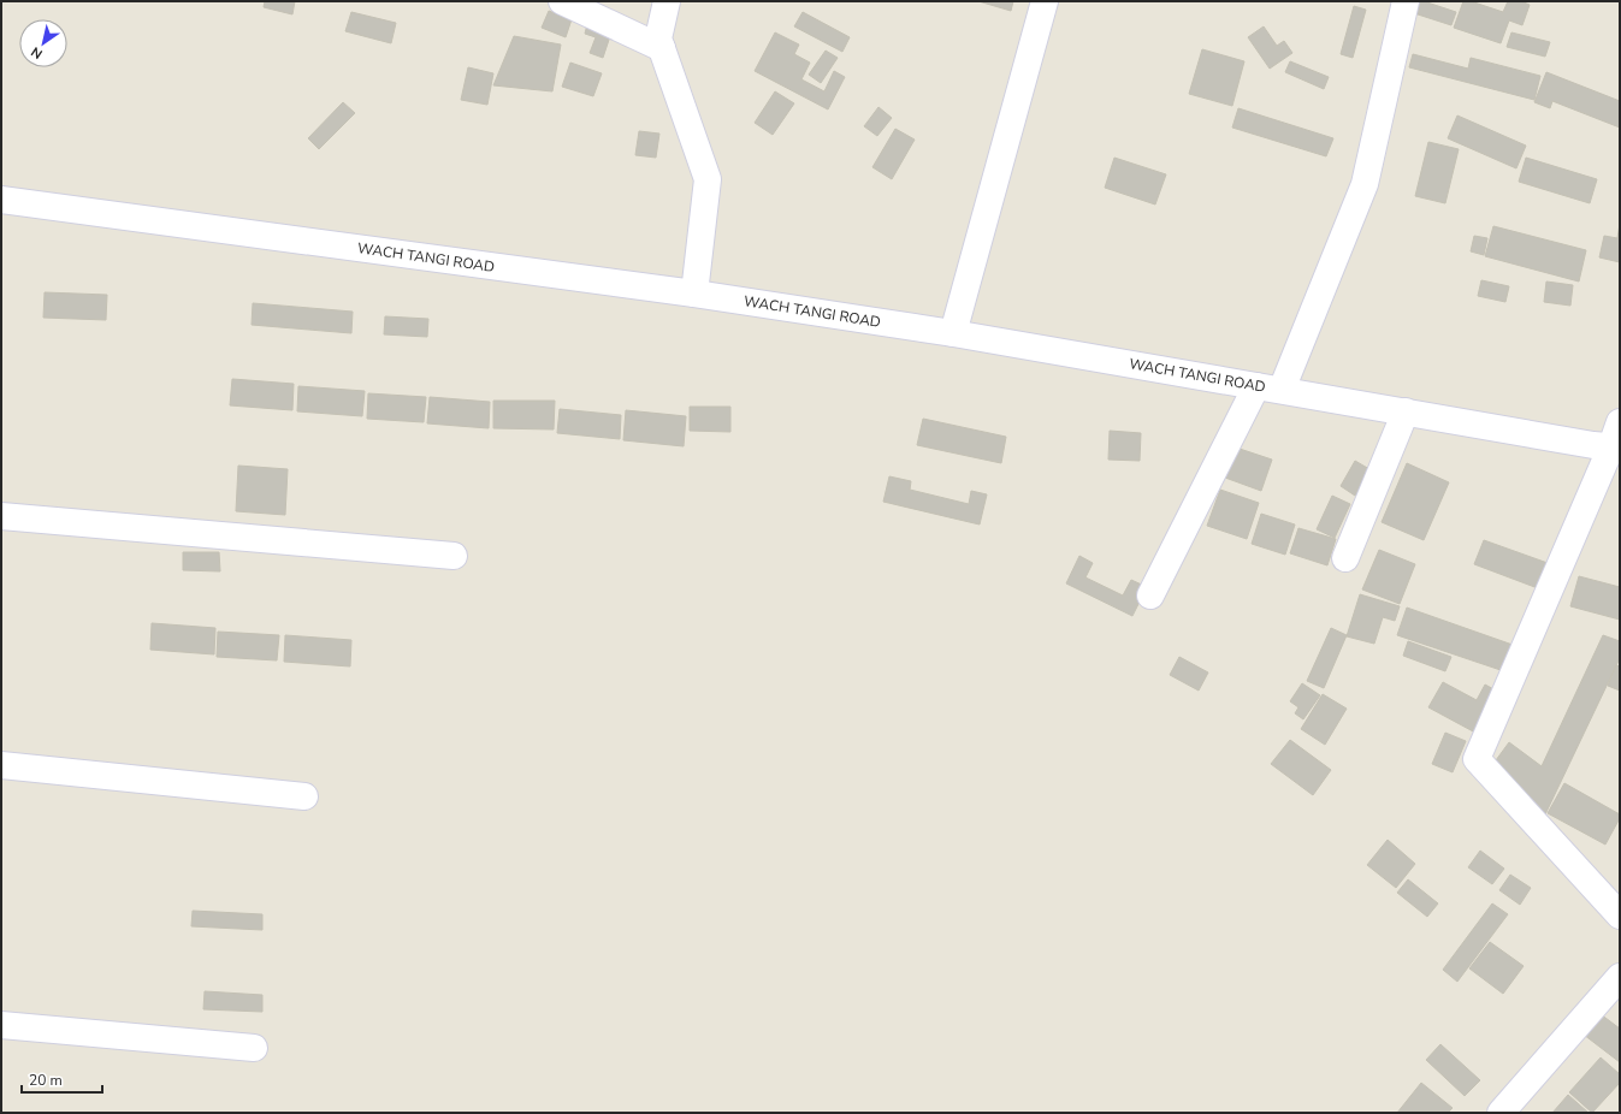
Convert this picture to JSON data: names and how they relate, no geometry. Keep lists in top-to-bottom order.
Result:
{
  "streets": {
    "street": ["WACH TANGI ROAD"]
  },
  "scale_bar": "20 m",
  "north": "bottom left"
}
